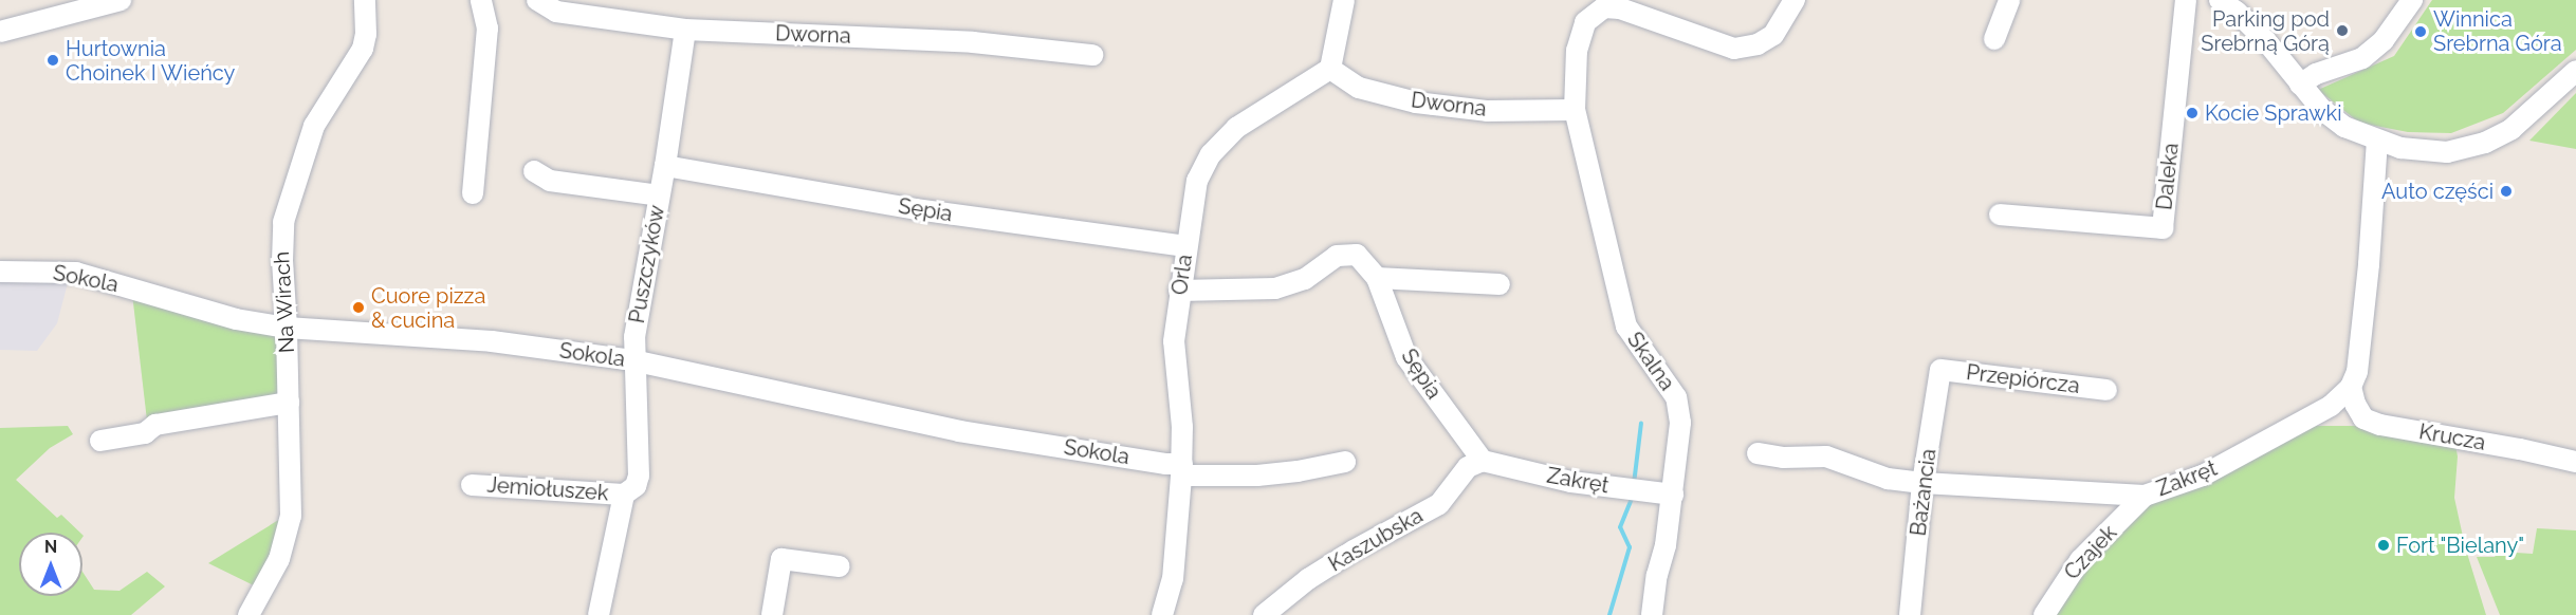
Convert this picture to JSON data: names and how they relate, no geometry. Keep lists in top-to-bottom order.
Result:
{
  "streets": {
    "street": [
      "Dworna",
      "Daleka",
      "Sępia",
      "Puszczyków",
      "Orla",
      "Sokola",
      "Na Wirach",
      "Skalna",
      "Przepiórcza",
      "Krucza",
      "Zakręt",
      "Jemiołuszek",
      "Bażancia",
      "Kaszubska",
      "Czajek"
    ]
  },
  "crossings": [
    ["Dworna", "Puszczyków"],
    ["Dworna", "Orla"],
    ["Dworna", "Skalna"],
    ["Sępia", "Puszczyków"],
    ["Sępia", "Orla"],
    ["Sępia", "Zakręt"],
    ["Sępia", "Kaszubska"],
    ["Puszczyków", "Sokola"],
    ["Puszczyków", "Jemiołuszek"],
    ["Orla", "Sokola"],
    ["Sokola", "Na Wirach"],
    ["Skalna", "Zakręt"],
    ["Przepiórcza", "Bażancia"],
    ["Krucza", "Zakręt"],
    ["Zakręt", "Bażancia"],
    ["Zakręt", "Kaszubska"],
    ["Zakręt", "Czajek"]
  ],
  "places": [
    "Parking pod Srebrną Górą",
    "Winnica Srebrna Góra",
    "Hurtownia Choinek I Wieńcy",
    "Kocie Sprawki",
    "Auto części",
    "Cuore pizza & cucina",
    "Fort \"Bielany\""
  ],
  "north": "top"
}
